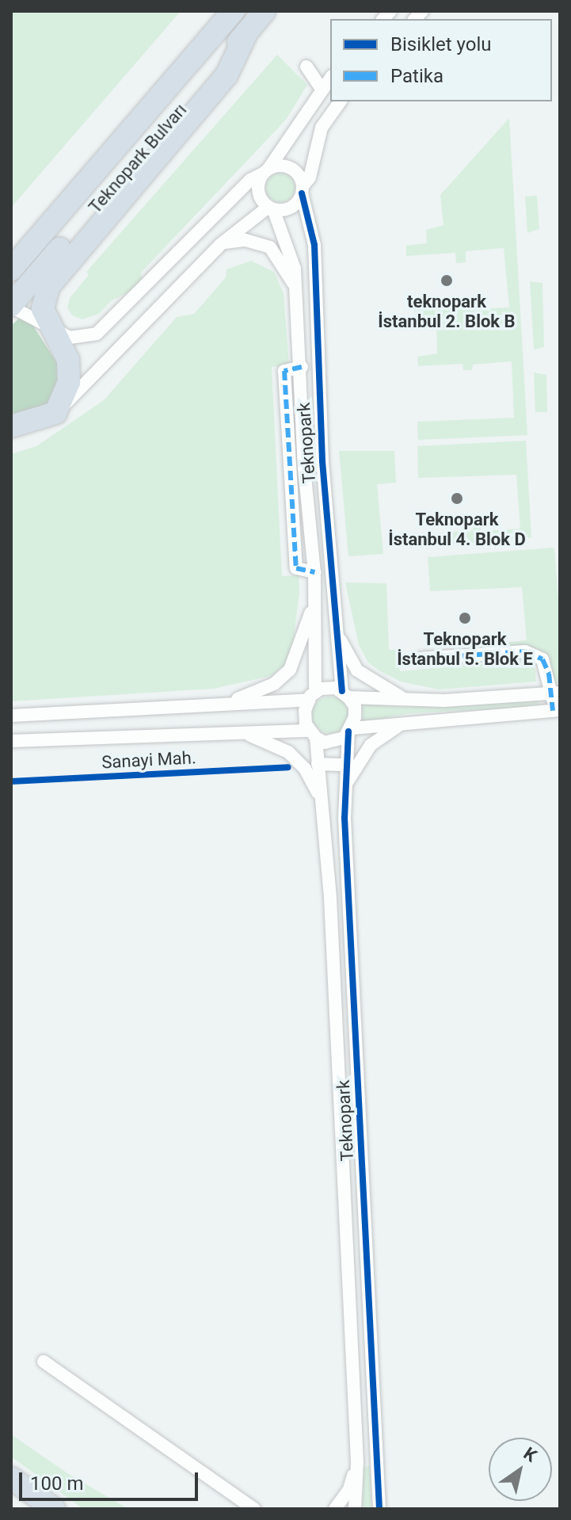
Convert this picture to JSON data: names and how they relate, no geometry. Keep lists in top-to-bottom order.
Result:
{
  "streets": {
    "highway": ["Teknopark Bulvarı"],
    "street": ["Teknopark"],
    "cycle path": ["Sanayi Mah."]
  },
  "places": ["teknopark İstanbul 2. Blok B", "Teknopark İstanbul 4. Blok D", "Teknopark İstanbul 5. Blok E"],
  "legend": ["Bisiklet yolu", "Patika"],
  "scale_bar": "100 m",
  "north": "top right"
}
